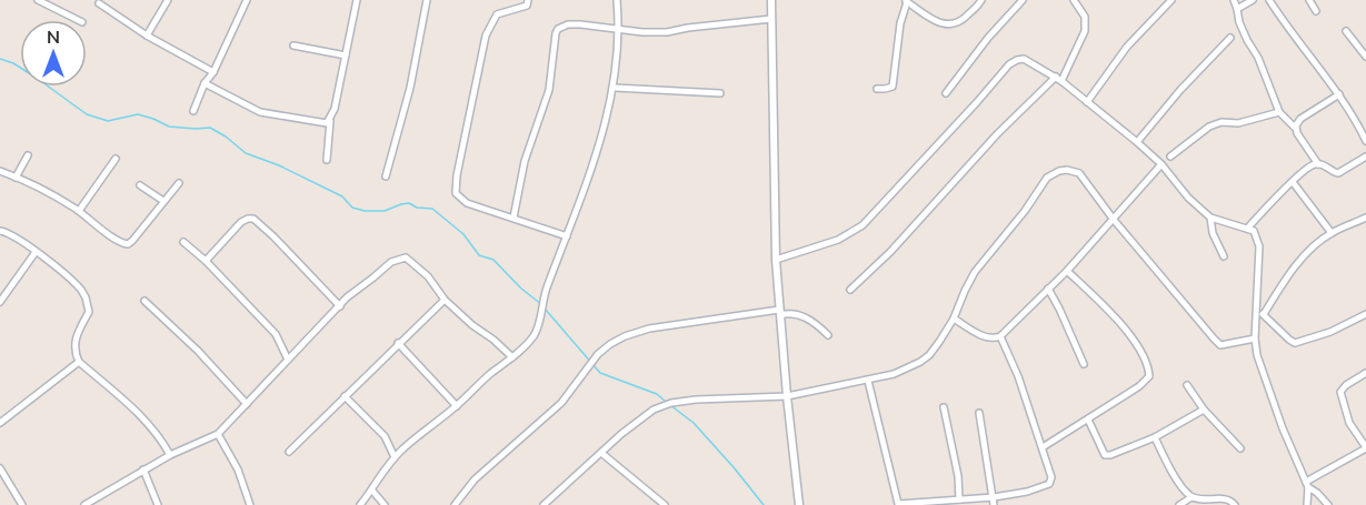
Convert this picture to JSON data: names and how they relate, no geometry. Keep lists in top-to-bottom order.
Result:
{
  "north": "top"
}
